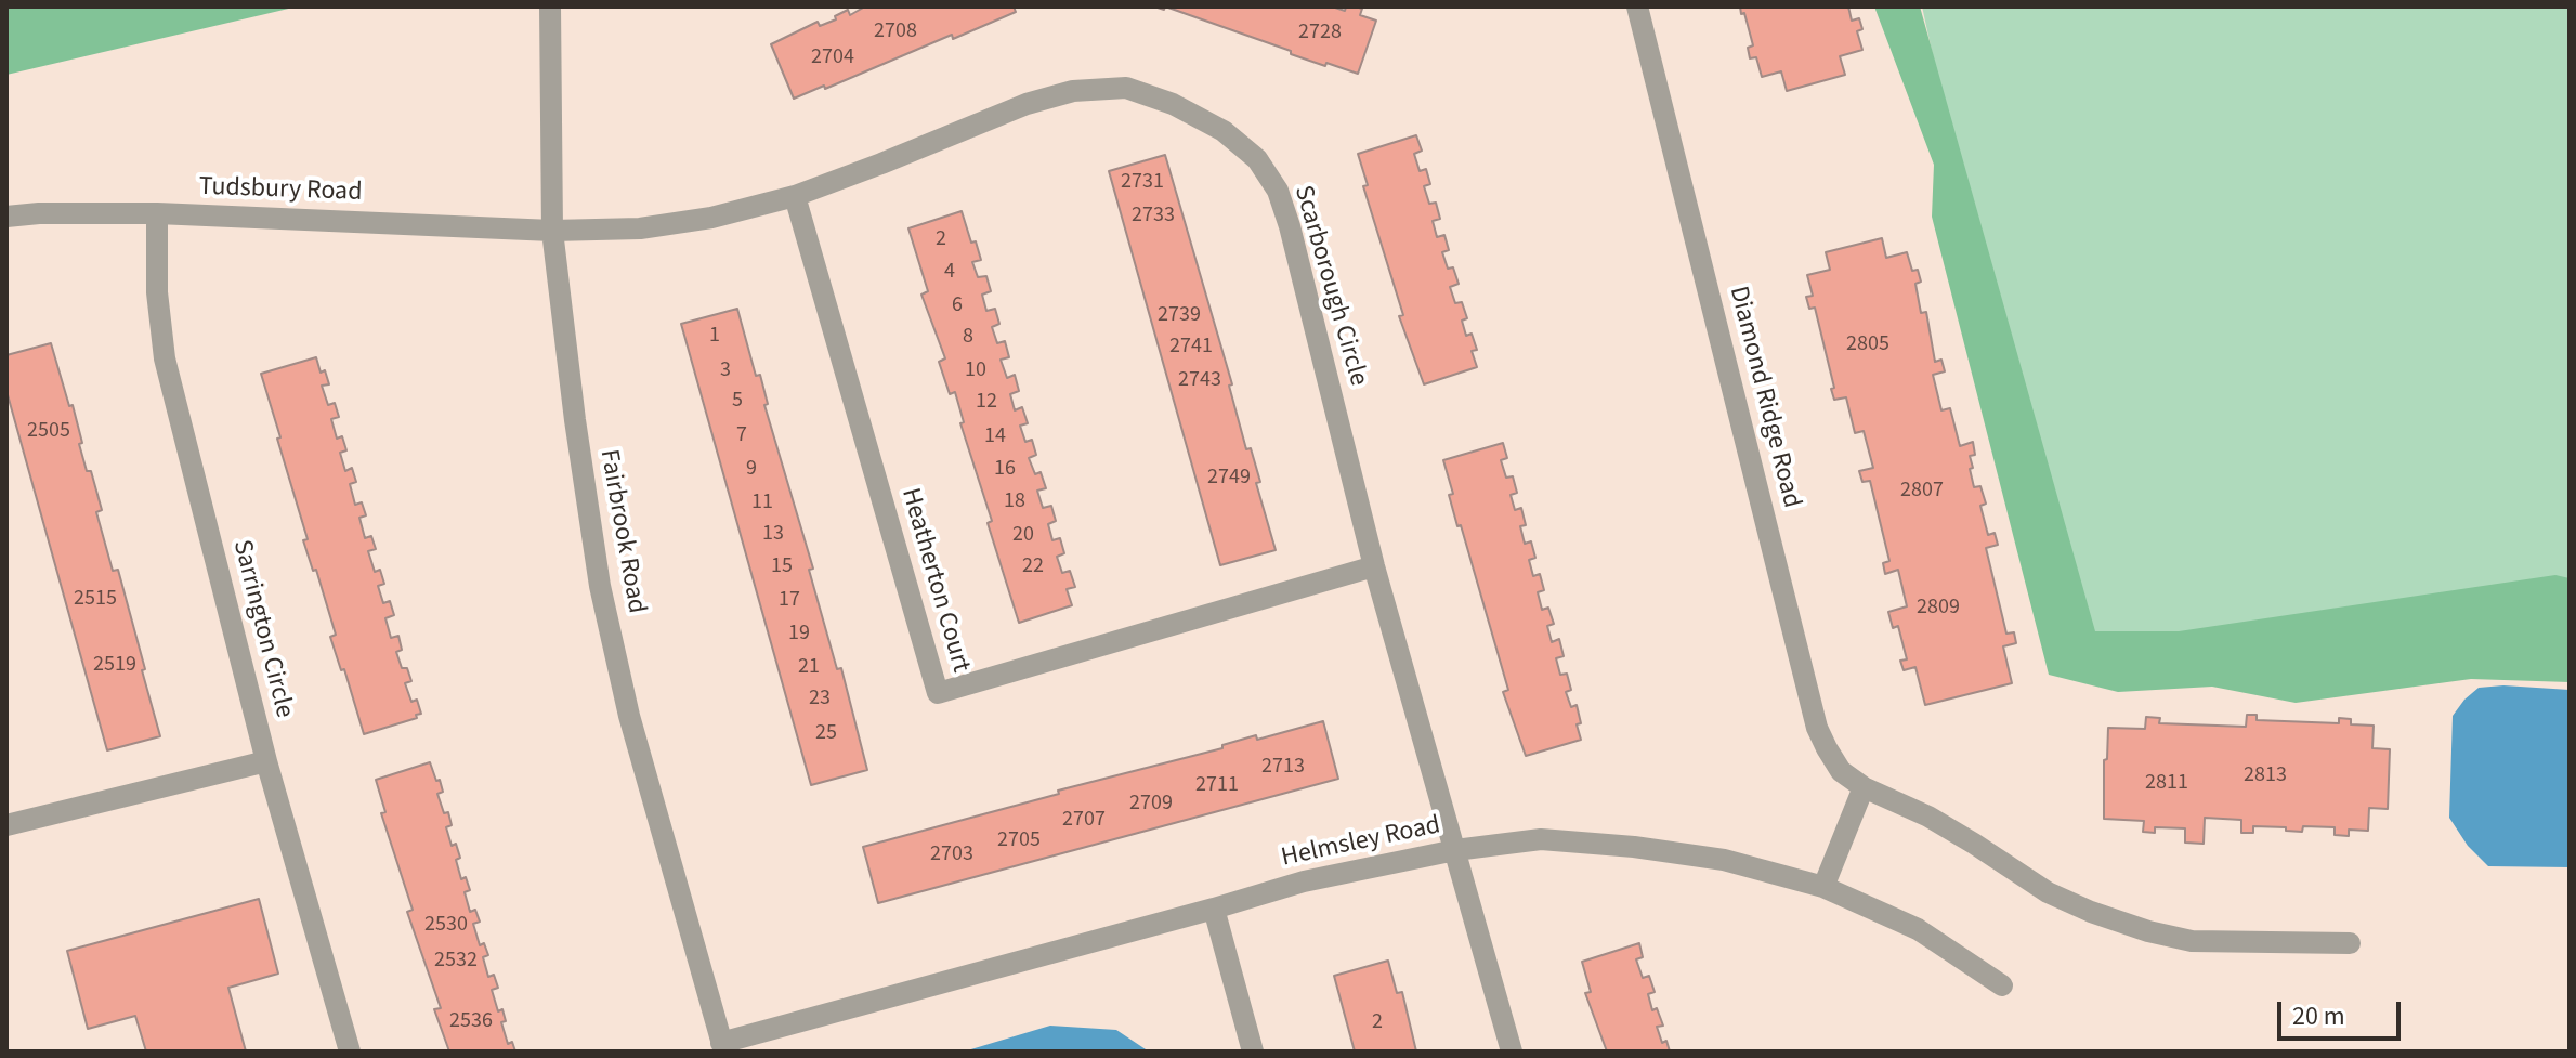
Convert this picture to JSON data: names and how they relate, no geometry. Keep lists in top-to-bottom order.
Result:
{
  "streets": {
    "street": [
      "Tudsbury Road",
      "Scarborough Circle",
      "Diamond Ridge Road",
      "Fairbrook Road",
      "Heatherton Court",
      "Sarrington Circle",
      "Helmsley Road"
    ]
  },
  "crossings": [
    ["Tudsbury Road", "Scarborough Circle"],
    ["Tudsbury Road", "Fairbrook Road"],
    ["Tudsbury Road", "Sarrington Circle"],
    ["Scarborough Circle", "Fairbrook Road"],
    ["Scarborough Circle", "Heatherton Court"],
    ["Scarborough Circle", "Helmsley Road"],
    ["Fairbrook Road", "Helmsley Road"]
  ],
  "house_numbers": [
    "2708",
    "2728",
    "2704",
    "2731",
    "2733",
    "2",
    "4",
    "6",
    "2739",
    "1",
    "8",
    "2805",
    "2741",
    "3",
    "10",
    "2743",
    "5",
    "12",
    "2505",
    "7",
    "14",
    "9",
    "16",
    "2749",
    "2807",
    "18",
    "11",
    "13",
    "20",
    "15",
    "22",
    "2515",
    "17",
    "2809",
    "19",
    "2519",
    "21",
    "23",
    "25",
    "2713",
    "2813",
    "2811",
    "2711",
    "2709",
    "2707",
    "2705",
    "2703",
    "2530",
    "2532",
    "2536",
    "2"
  ],
  "scale_bar": "20 m"
}
